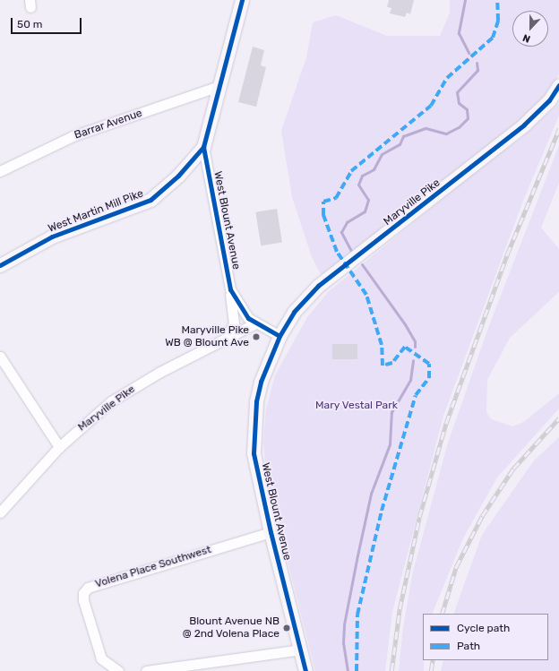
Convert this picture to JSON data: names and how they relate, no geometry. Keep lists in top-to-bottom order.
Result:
{
  "streets": {
    "street": [
      "Barrar Avenue",
      "Maryville Pike",
      "West Martin Mill Pike",
      "West Blount Avenue",
      "Volena Place Southwest"
    ]
  },
  "crossings": [
    ["Barrar Avenue", "West Martin Mill Pike"],
    ["Maryville Pike", "West Blount Avenue"],
    ["West Martin Mill Pike", "West Blount Avenue"],
    ["West Blount Avenue", "Volena Place Southwest"]
  ],
  "parks": ["Mary Vestal Park"],
  "places": ["Maryville Pike WB @ Blount Ave", "Blount Avenue NB @ 2nd Volena Place"],
  "legend": ["Cycle path", "Path"],
  "scale_bar": "50 m",
  "north": "bottom"
}
